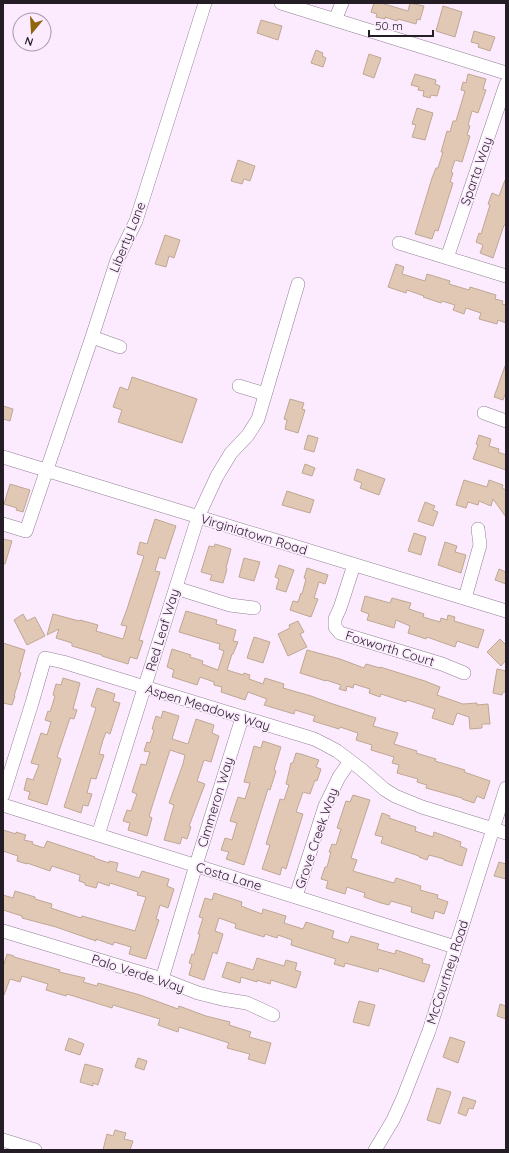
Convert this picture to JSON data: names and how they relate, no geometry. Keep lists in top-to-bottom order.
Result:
{
  "streets": {
    "street": [
      "Sparta Way",
      "Liberty Lane",
      "Virginiatown Road",
      "Red Leaf Way",
      "Foxworth Court",
      "Aspen Meadows Way",
      "Cimmeron Way",
      "Grove Creek Way",
      "Costa Lane",
      "McCourtney Road",
      "Palo Verde Way"
    ]
  },
  "crossings": [
    ["Liberty Lane", "Virginiatown Road"],
    ["Virginiatown Road", "Red Leaf Way"],
    ["Virginiatown Road", "Foxworth Court"],
    ["Red Leaf Way", "Aspen Meadows Way"],
    ["Red Leaf Way", "Costa Lane"],
    ["Aspen Meadows Way", "Cimmeron Way"],
    ["Aspen Meadows Way", "Grove Creek Way"],
    ["Aspen Meadows Way", "McCourtney Road"],
    ["Cimmeron Way", "Costa Lane"],
    ["Cimmeron Way", "Palo Verde Way"],
    ["Grove Creek Way", "Costa Lane"],
    ["Costa Lane", "McCourtney Road"]
  ],
  "scale_bar": "50 m",
  "north": "bottom"
}
